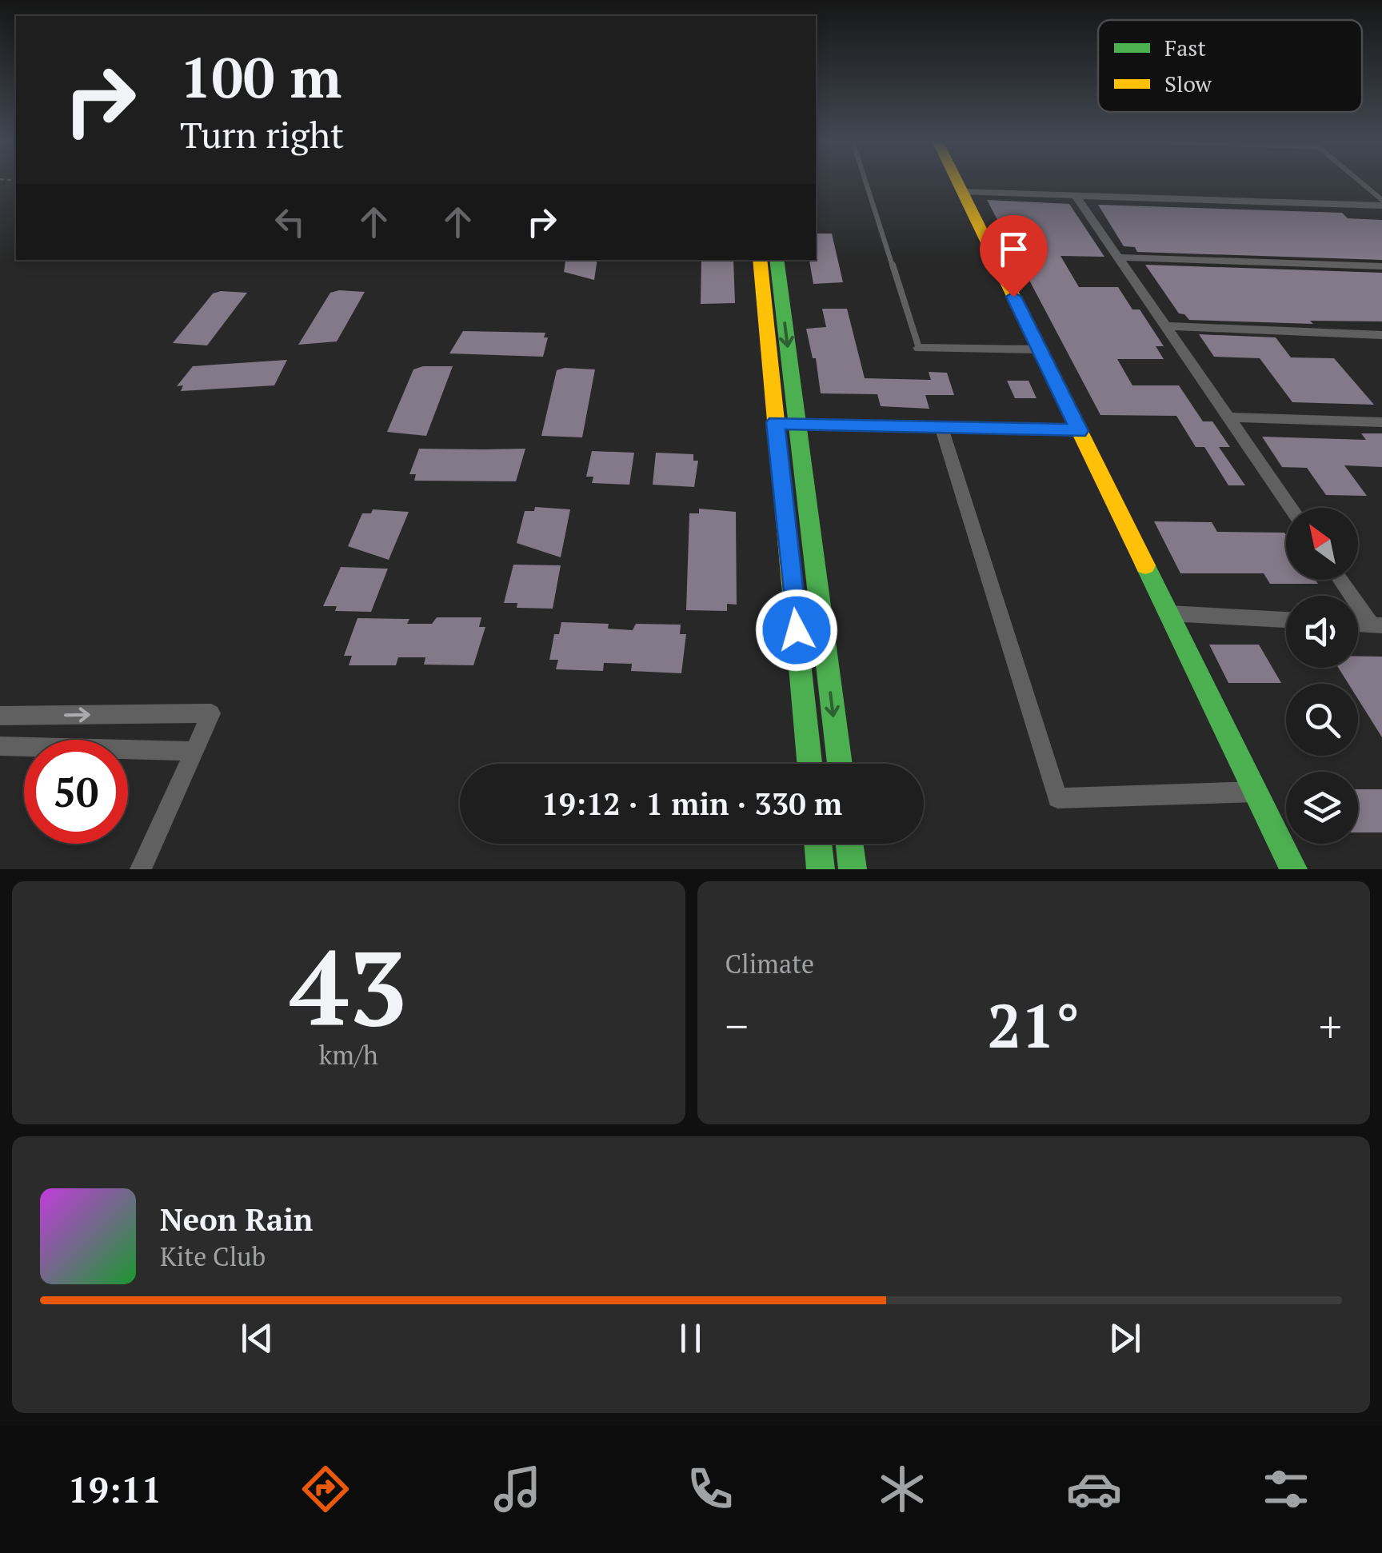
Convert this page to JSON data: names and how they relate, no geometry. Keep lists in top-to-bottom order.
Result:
{
  "legend": ["Fast", "Slow"],
  "north": "top left",
  "page": {
    "turn": ["100 m", "Turn right"],
    "limit": "50",
    "trip": "19:12 · 1 min · 330 m",
    "tile": [
      ["43", "km/h"],
      "Climate"
    ],
    "heat": ["−", "21°", "+"],
    "song": ["Neon Rain", "Kite Club"],
    "tabs": "19:11"
  }
}
